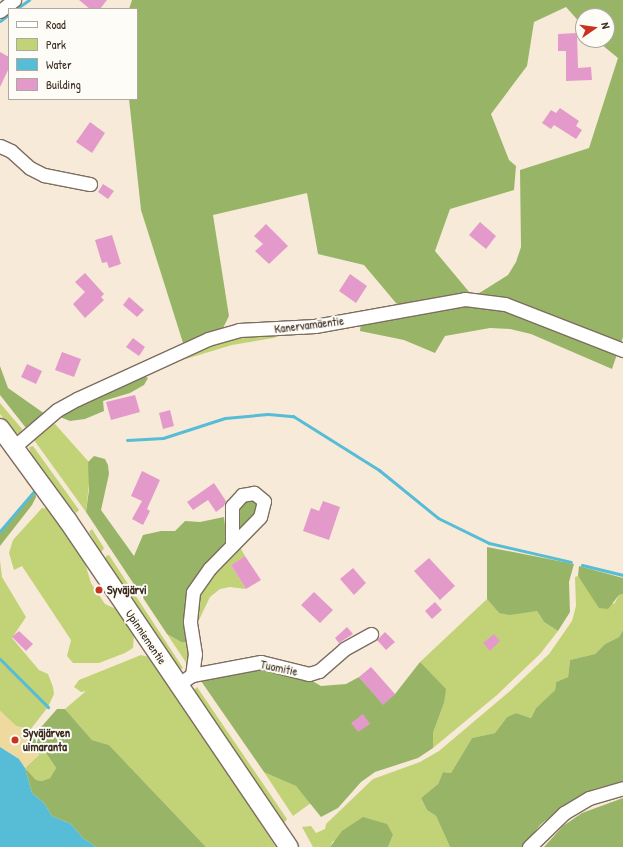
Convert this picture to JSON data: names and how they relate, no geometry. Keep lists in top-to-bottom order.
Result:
{
  "streets": {
    "main road": ["Upinniementie"],
    "street": ["Kanervamäentie", "Tuomitie"]
  },
  "crossings": [
    ["Kanervamäentie", "Upinniementie"],
    ["Upinniementie", "Tuomitie"]
  ],
  "places": ["Syväjärvi", "Syväjärven uimaranta"],
  "legend": [
    "Road",
    "Park",
    "Water",
    "Building"
  ],
  "north": "right"
}
